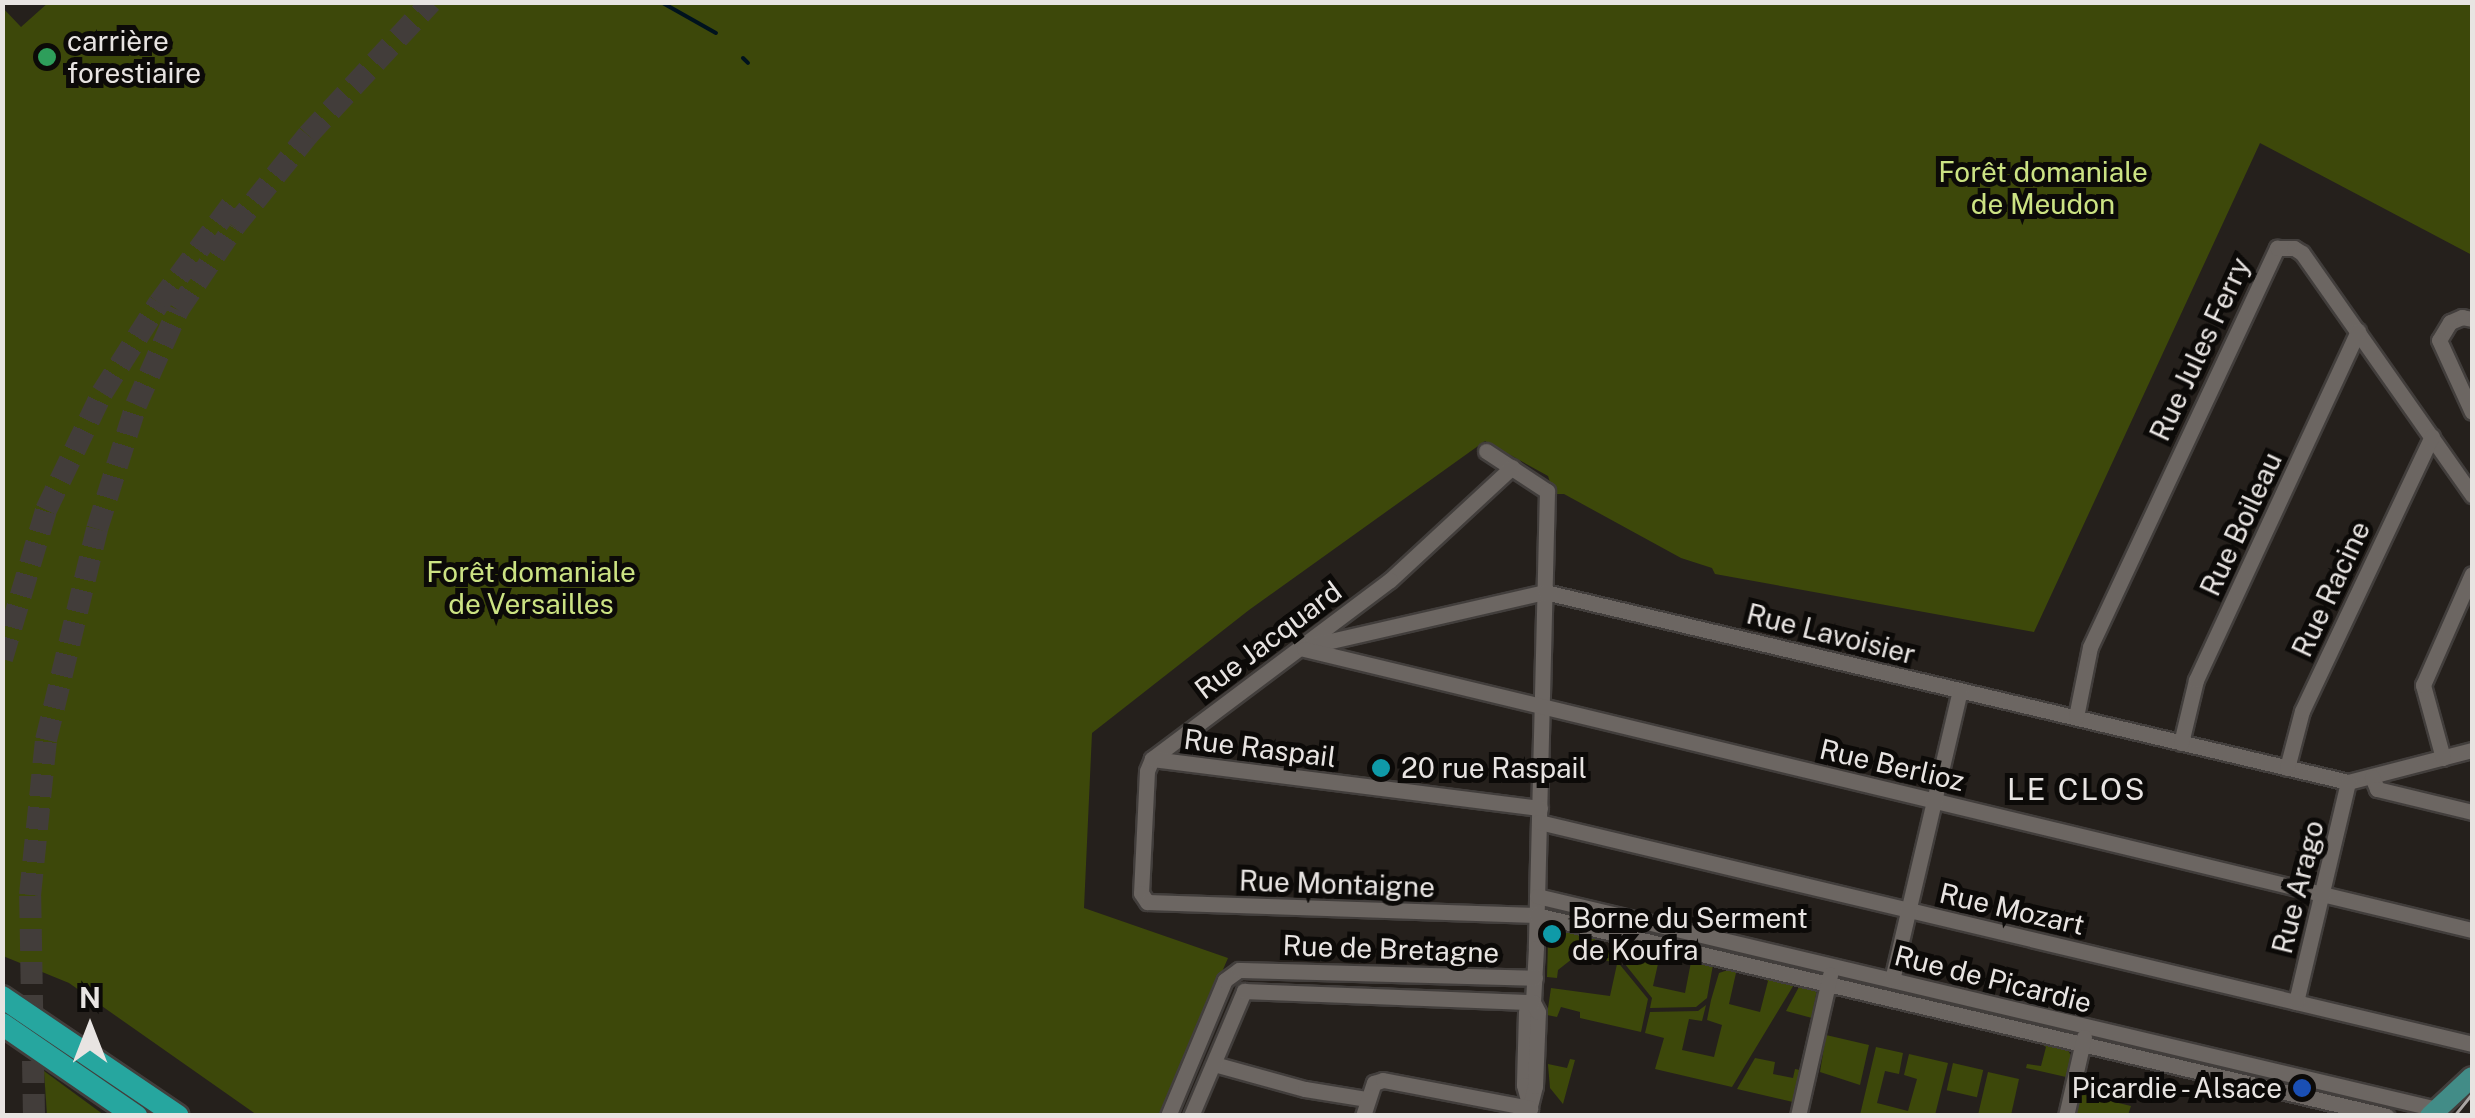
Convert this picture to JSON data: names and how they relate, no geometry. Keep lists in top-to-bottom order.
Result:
{
  "streets": {
    "street": [
      "Rue Jules Ferry",
      "Rue Boileau",
      "Rue Racine",
      "Rue Lavoisier",
      "Rue Jacquard",
      "Rue Raspail",
      "Rue Berlioz",
      "Rue Montaigne",
      "Rue Arago",
      "Rue Mozart",
      "Rue de Bretagne",
      "Rue de Picardie"
    ]
  },
  "crossings": [
    ["Rue Jules Ferry", "Rue Boileau"],
    ["Rue Jules Ferry", "Rue Racine"],
    ["Rue Jules Ferry", "Rue Lavoisier"],
    ["Rue Boileau", "Rue Lavoisier"],
    ["Rue Racine", "Rue Lavoisier"],
    ["Rue Lavoisier", "Rue Jacquard"],
    ["Rue Lavoisier", "Rue Berlioz"],
    ["Rue Lavoisier", "Rue Arago"],
    ["Rue Jacquard", "Rue Raspail"],
    ["Rue Jacquard", "Rue Berlioz"],
    ["Rue Jacquard", "Rue Montaigne"],
    ["Rue Raspail", "Rue Montaigne"],
    ["Rue Raspail", "Rue Mozart"],
    ["Rue Berlioz", "Rue Arago"],
    ["Rue Montaigne", "Rue de Picardie"],
    ["Rue Arago", "Rue Mozart"]
  ],
  "districts": ["LE CLOS"],
  "parks": ["Forêt domaniale de Meudon", "Forêt domaniale de Versailles"],
  "places": [
    "carrière forestiaire",
    "20 rue Raspail",
    "Borne du Serment de Koufra",
    "Picardie - Alsace"
  ],
  "north": "top"
}
